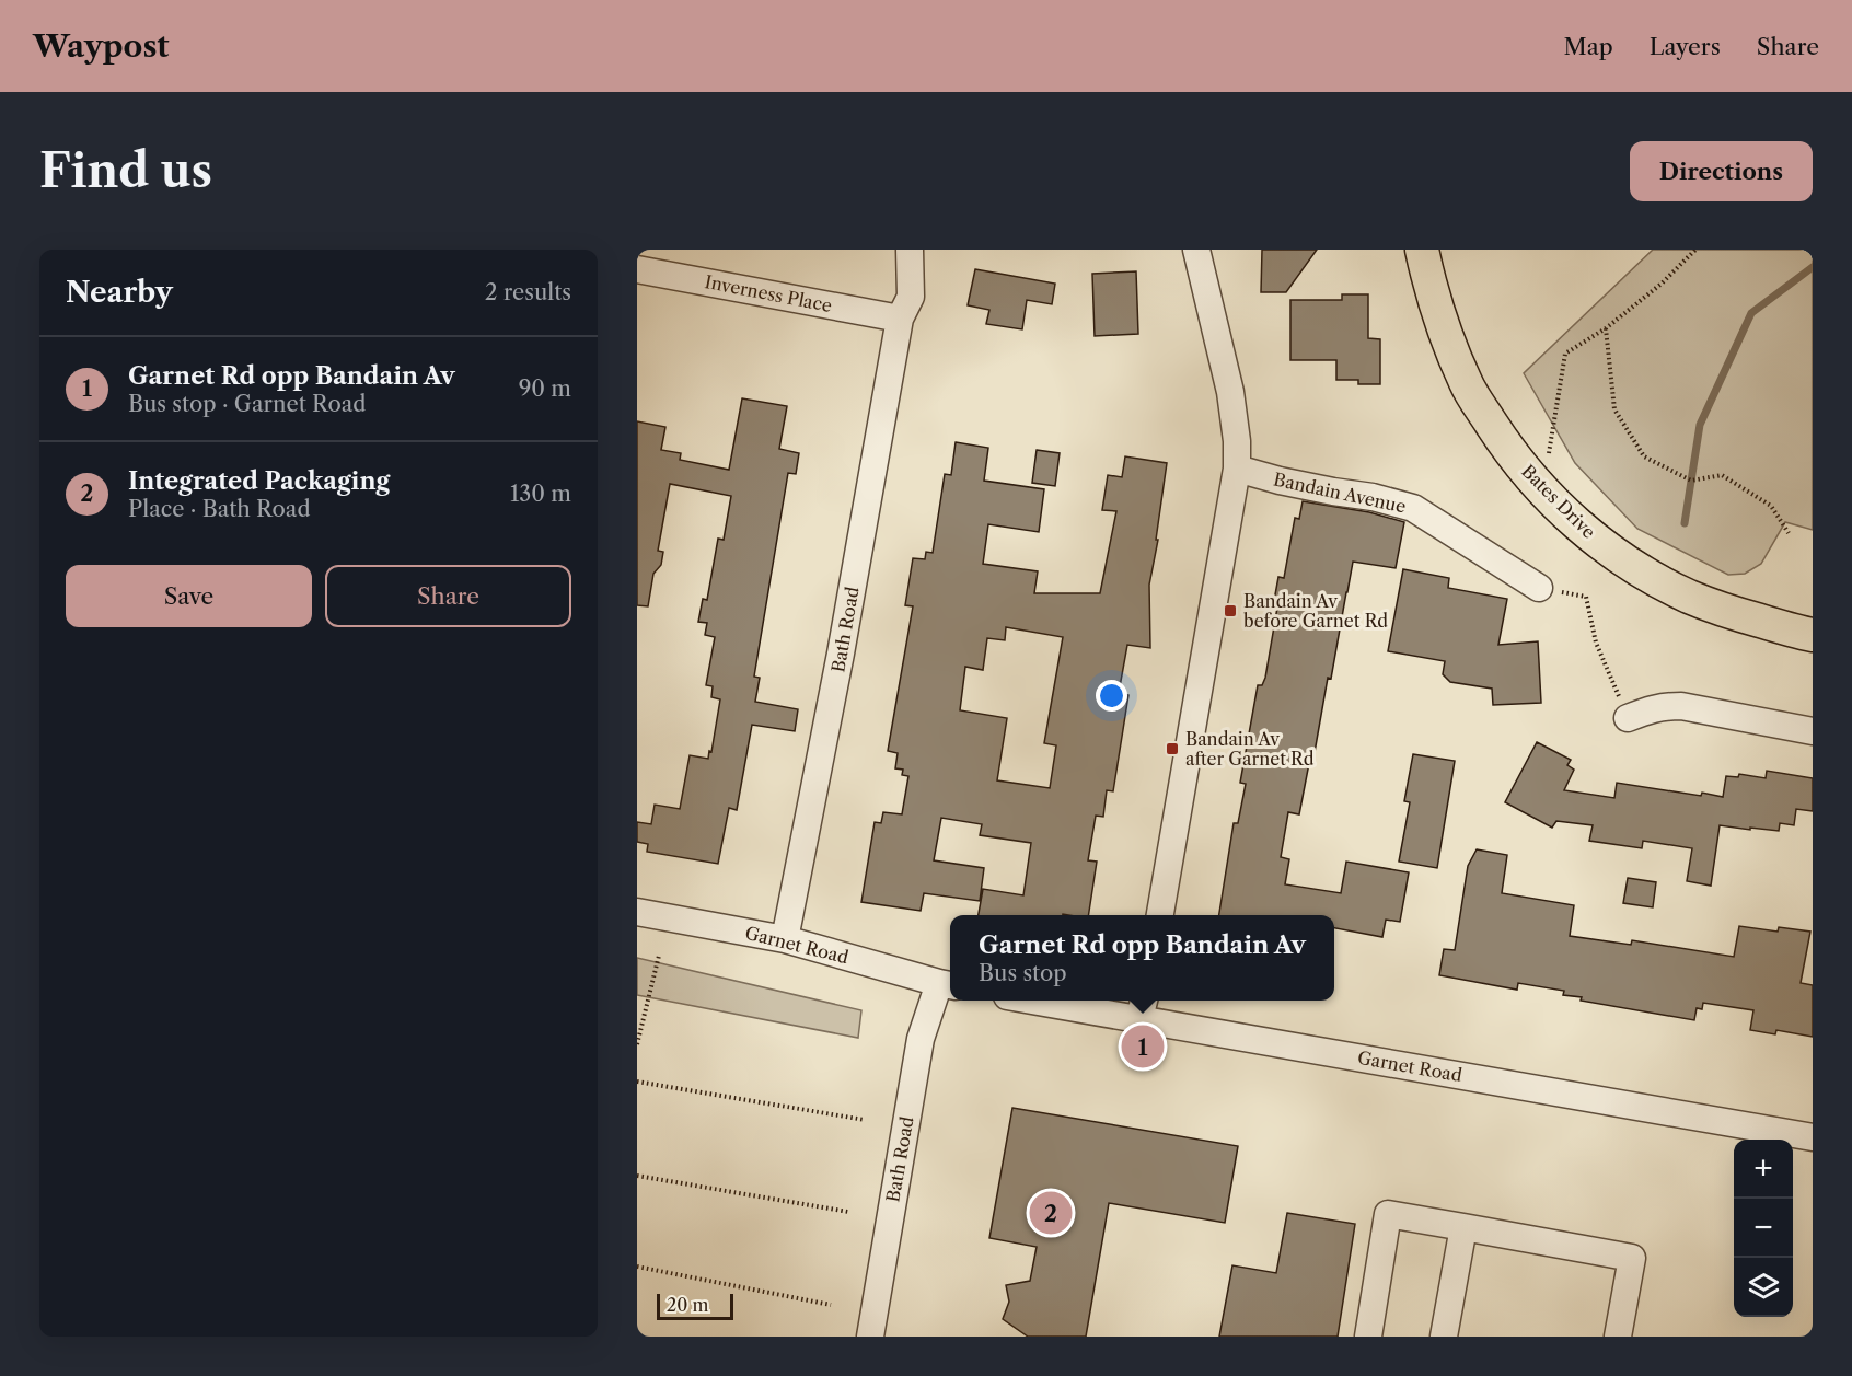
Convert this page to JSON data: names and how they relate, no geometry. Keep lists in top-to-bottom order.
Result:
{
  "streets": {
    "main road": ["Bates Drive"],
    "street": [
      "Inverness Place",
      "Bandain Avenue",
      "Bath Road",
      "Garnet Road"
    ]
  },
  "crossings": [
    ["Inverness Place", "Bath Road"],
    ["Bath Road", "Garnet Road"]
  ],
  "places": {
    "transit": ["Bandain Av before Garnet Rd", "Bandain Av after Garnet Rd"]
  },
  "scale_bar": "20 m",
  "page": {
    "header": "Waypost",
    "nav": ["Map", "Layers", "Share"],
    "buttons": [
      "Directions",
      ["Save", "Share"]
    ],
    "title": "Find us",
    "heading": ["Nearby", "2 results"],
    "list": [
      {
        "mark": "1",
        "name": "Garnet Rd opp Bandain Av",
        "note": "Bus stop · Garnet Road",
        "value": "90 m"
      },
      {
        "mark": "2",
        "name": "Integrated Packaging",
        "note": "Place · Bath Road",
        "value": "130 m"
      }
    ],
    "popup": ["Garnet Rd opp Bandain Av", "Bus stop"],
    "pins": ["1", "2"],
    "map_buttons": ["+", "−"],
    "scale": "20 m"
  }
}
